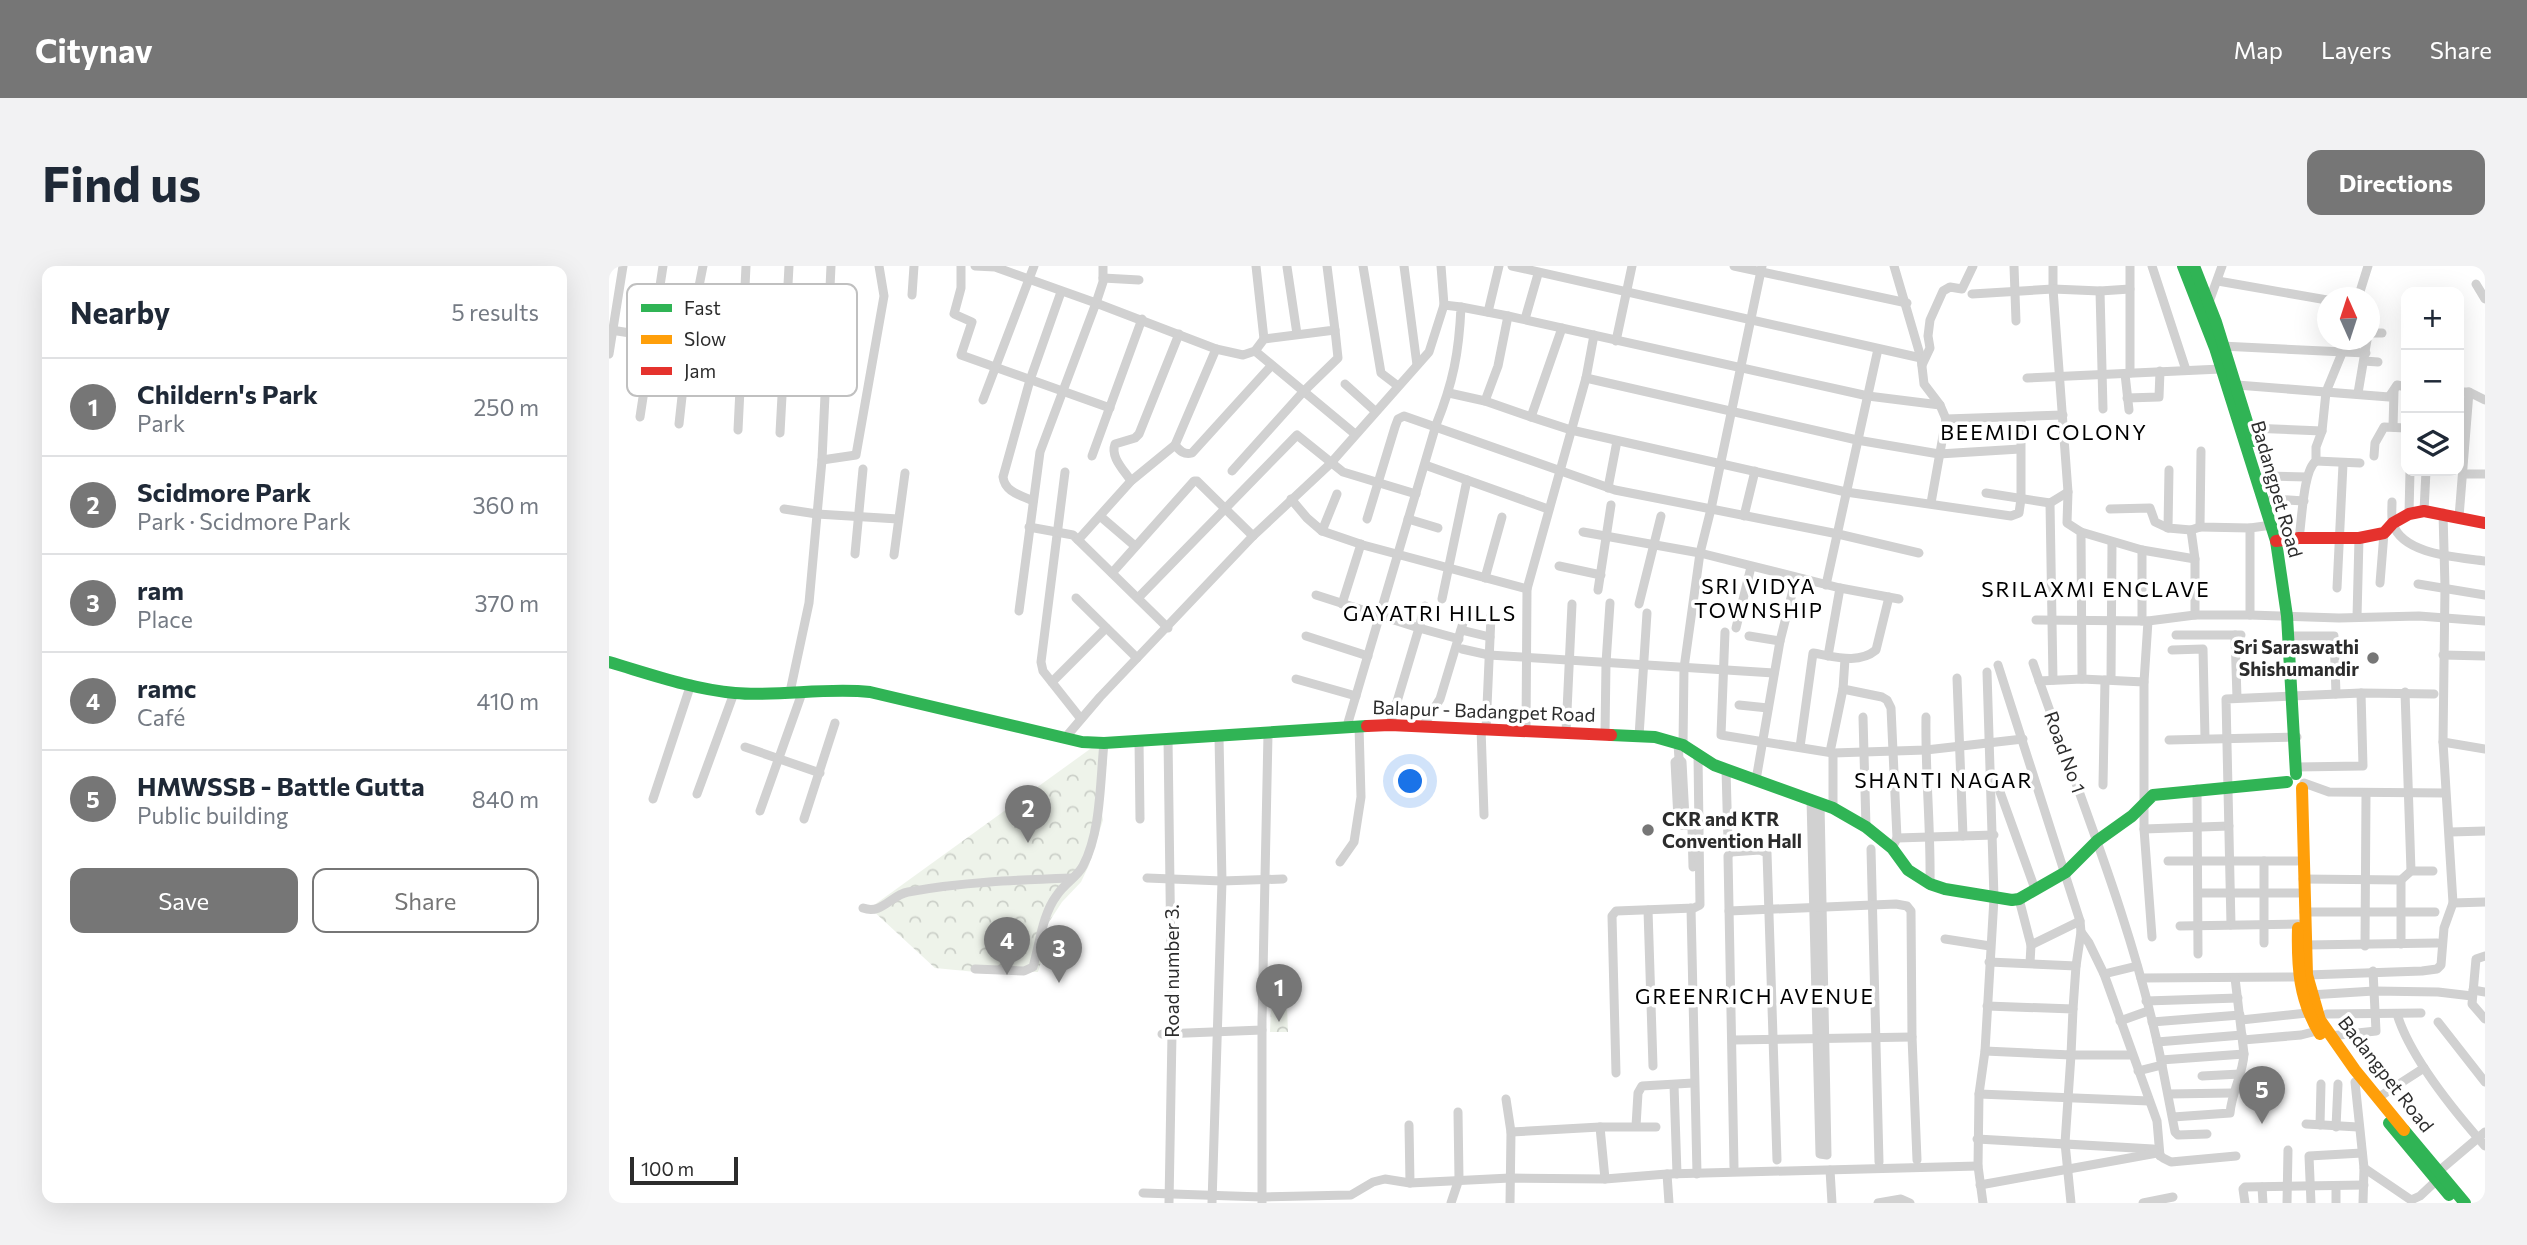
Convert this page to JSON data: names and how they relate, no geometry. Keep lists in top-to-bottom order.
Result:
{
  "streets": {
    "street": [
      "Badangpet Road",
      "Balapur - Badangpet Road",
      "Road No 1",
      "Road number 3."
    ]
  },
  "crossings": [
    ["Balapur - Badangpet Road", "Road number 3."]
  ],
  "districts": [
    "BEEMIDI COLONY",
    "SRI VIDYA TOWNSHIP",
    "SRILAXMI ENCLAVE",
    "GAYATRI HILLS",
    "SHANTI NAGAR",
    "GREENRICH AVENUE"
  ],
  "places": ["Sri Saraswathi Shishumandir", "CKR and KTR Convention Hall"],
  "legend": ["Fast", "Slow", "Jam"],
  "scale_bar": "100 m",
  "north": "top",
  "page": {
    "header": "Citynav",
    "nav": ["Map", "Layers", "Share"],
    "buttons": [
      "Directions",
      ["Save", "Share"]
    ],
    "title": "Find us",
    "heading": ["Nearby", "5 results"],
    "map_buttons": ["+", "−"],
    "list": [
      {
        "mark": "1",
        "name": "Childern's Park",
        "note": "Park",
        "value": "250 m"
      },
      {
        "mark": "2",
        "name": "Scidmore Park",
        "note": "Park · Scidmore Park",
        "value": "360 m"
      },
      {
        "mark": "3",
        "name": "ram",
        "note": "Place",
        "value": "370 m"
      },
      {
        "mark": "4",
        "name": "ramc",
        "note": "Café",
        "value": "410 m"
      },
      {
        "mark": "5",
        "name": "HMWSSB - Battle Gutta",
        "note": "Public building",
        "value": "840 m"
      }
    ],
    "pins": [
      "2",
      "4",
      "3",
      "1",
      "5"
    ],
    "scale": "100 m"
  }
}
